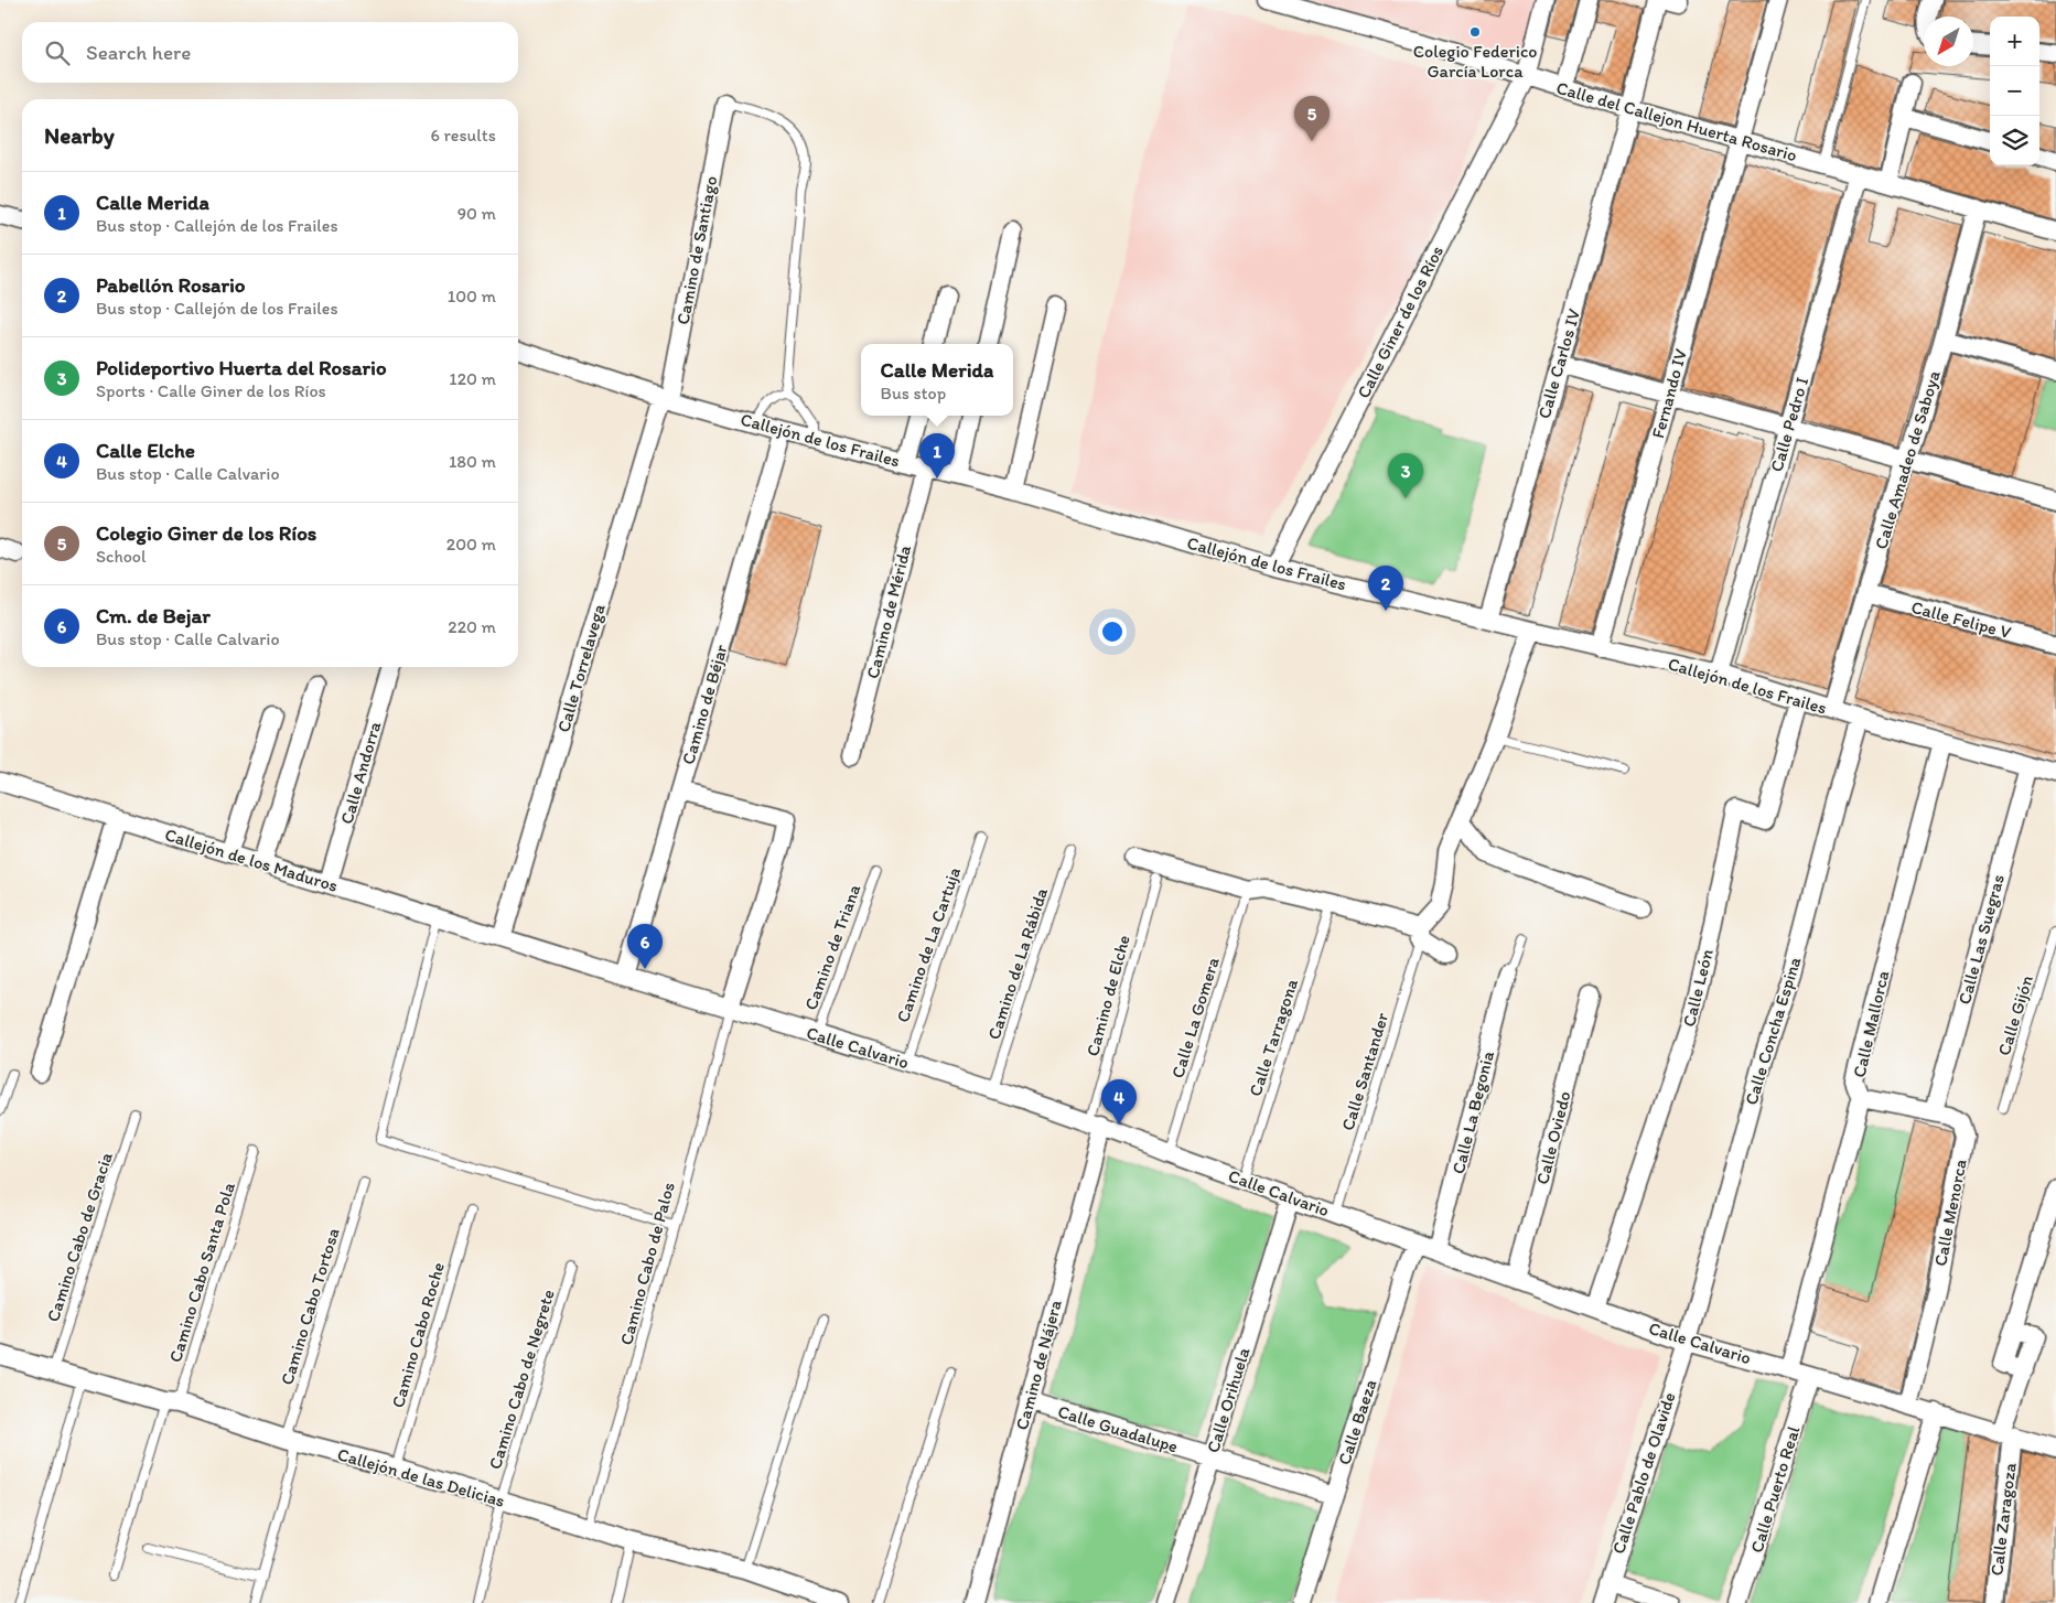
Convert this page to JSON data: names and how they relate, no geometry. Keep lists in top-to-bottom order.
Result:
{
  "streets": {
    "street": [
      "Calle del Callejon Huerta Rosario",
      "Camino de Santiago",
      "Calle Giner de los Ríos",
      "Calle Carlos IV",
      "Fernando IV",
      "Calle Pedro I",
      "Callejón de los Frailes",
      "Calle Amadeo de Saboya",
      "Camino de Mérida",
      "Calle Felipe V",
      "Calle Torrelavega",
      "Camino de Béjar",
      "Calle Andorra",
      "Callejón de los Maduros",
      "Calle Las Suegras",
      "Calle León",
      "Calle Mallorca",
      "Calle Concha Espina",
      "Calle Calvario",
      "Calle La Begonia",
      "Calle Oviedo",
      "Calle Menorca",
      "Camino de Nájera",
      "Calle Orihuela",
      "Calle Baeza",
      "Calle Guadalupe",
      "Calle Pablo de Olavide",
      "Callejón de las Delicias",
      "Calle Puerto Real",
      "Calle Zaragoza"
    ],
    "lane": [
      "Camino de La Cartuja",
      "Camino de Triana",
      "Camino de La Rábida",
      "Camino de Elche",
      "Calle Gijón",
      "Calle La Gomera",
      "Calle Tarragona",
      "Calle Santander",
      "Camino Cabo de Gracia",
      "Camino Cabo de Palos",
      "Camino Cabo Santa Pola",
      "Camino Cabo Tortosa",
      "Camino Cabo Roche",
      "Camino Cabo de Negrete"
    ]
  },
  "crossings": [
    ["Calle del Callejon Huerta Rosario", "Calle Giner de los Ríos"],
    ["Calle del Callejon Huerta Rosario", "Calle Carlos IV"],
    ["Calle del Callejon Huerta Rosario", "Fernando IV"],
    ["Calle del Callejon Huerta Rosario", "Calle Pedro I"],
    ["Calle del Callejon Huerta Rosario", "Calle Amadeo de Saboya"],
    ["Camino de Santiago", "Callejón de los Frailes"],
    ["Camino de Santiago", "Calle Torrelavega"],
    ["Calle Giner de los Ríos", "Callejón de los Frailes"],
    ["Calle Carlos IV", "Callejón de los Frailes"],
    ["Fernando IV", "Callejón de los Frailes"],
    ["Calle Pedro I", "Callejón de los Frailes"],
    ["Callejón de los Frailes", "Calle Amadeo de Saboya"],
    ["Callejón de los Frailes", "Camino de Mérida"],
    ["Callejón de los Frailes", "Calle Torrelavega"],
    ["Callejón de los Frailes", "Camino de Béjar"],
    ["Callejón de los Frailes", "Calle Las Suegras"],
    ["Callejón de los Frailes", "Calle León"],
    ["Callejón de los Frailes", "Calle Mallorca"],
    ["Callejón de los Frailes", "Calle Concha Espina"],
    ["Calle Amadeo de Saboya", "Calle Felipe V"],
    ["Calle Torrelavega", "Callejón de los Maduros"],
    ["Calle Torrelavega", "Calle Calvario"],
    ["Camino de Béjar", "Calle Calvario"],
    ["Calle Andorra", "Callejón de los Maduros"],
    ["Callejón de los Maduros", "Calle Calvario"],
    ["Calle Las Suegras", "Calle Menorca"],
    ["Camino de La Cartuja", "Calle Calvario"],
    ["Camino de Triana", "Calle Calvario"],
    ["Camino de La Rábida", "Calle Calvario"],
    ["Calle León", "Calle Calvario"],
    ["Camino de Elche", "Calle Calvario"],
    ["Camino de Elche", "Camino de Nájera"],
    ["Calle La Gomera", "Calle Calvario"],
    ["Calle Mallorca", "Calle Calvario"],
    ["Calle Mallorca", "Calle Menorca"],
    ["Calle Concha Espina", "Calle Calvario"],
    ["Calle Concha Espina", "Calle Pablo de Olavide"],
    ["Calle Tarragona", "Calle Calvario"],
    ["Calle Calvario", "Calle Santander"],
    ["Calle Calvario", "Calle La Begonia"],
    ["Calle Calvario", "Calle Oviedo"],
    ["Calle Calvario", "Calle Menorca"],
    ["Calle Calvario", "Camino Cabo de Palos"],
    ["Calle Calvario", "Camino de Nájera"],
    ["Calle Calvario", "Calle Orihuela"],
    ["Calle Calvario", "Calle Baeza"],
    ["Calle Calvario", "Calle Pablo de Olavide"],
    ["Calle Calvario", "Calle Puerto Real"],
    ["Calle Calvario", "Calle Zaragoza"],
    ["Camino Cabo de Gracia", "Callejón de las Delicias"],
    ["Camino Cabo de Palos", "Callejón de las Delicias"],
    ["Camino Cabo Santa Pola", "Callejón de las Delicias"],
    ["Camino Cabo Tortosa", "Callejón de las Delicias"],
    ["Camino Cabo Roche", "Callejón de las Delicias"],
    ["Camino de Nájera", "Calle Guadalupe"],
    ["Camino Cabo de Negrete", "Callejón de las Delicias"],
    ["Calle Orihuela", "Calle Guadalupe"],
    ["Calle Baeza", "Calle Guadalupe"]
  ],
  "places": ["Colegio Federico García Lorca"],
  "north": "bottom left",
  "page": {
    "map_buttons": ["+", "−"],
    "search": "Search here",
    "pins": [
      "5",
      "1",
      "3",
      "2",
      "6",
      "4"
    ],
    "heading": ["Nearby", "6 results"],
    "list": [
      {
        "mark": "1",
        "name": "Calle Merida",
        "note": "Bus stop · Callejón de los Frailes",
        "value": "90 m"
      },
      {
        "mark": "2",
        "name": "Pabellón Rosario",
        "note": "Bus stop · Callejón de los Frailes",
        "value": "100 m"
      },
      {
        "mark": "3",
        "name": "Polideportivo Huerta del Rosario",
        "note": "Sports · Calle Giner de los Ríos",
        "value": "120 m"
      },
      {
        "mark": "4",
        "name": "Calle Elche",
        "note": "Bus stop · Calle Calvario",
        "value": "180 m"
      },
      {
        "mark": "5",
        "name": "Colegio Giner de los Ríos",
        "note": "School",
        "value": "200 m"
      },
      {
        "mark": "6",
        "name": "Cm. de Bejar",
        "note": "Bus stop · Calle Calvario",
        "value": "220 m"
      }
    ],
    "popup": ["Calle Merida", "Bus stop"]
  }
}
